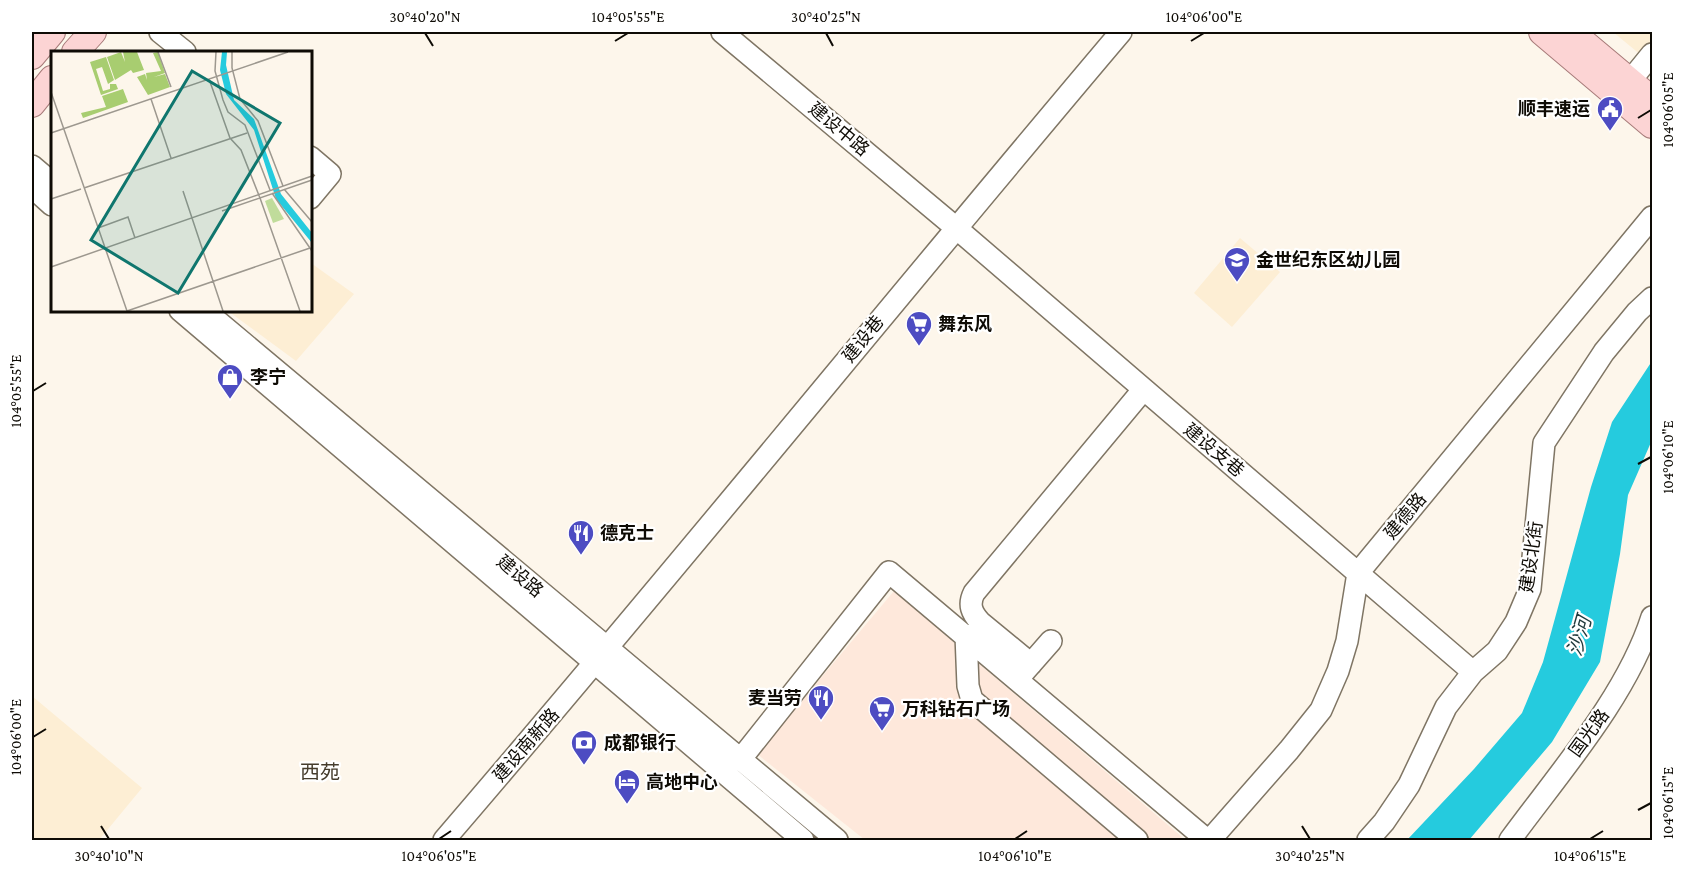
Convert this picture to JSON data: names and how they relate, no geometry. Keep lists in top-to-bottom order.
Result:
{
  "streets": {
    "street": [
      "建设中路",
      "建设巷",
      "建设支巷",
      "建德路",
      "建设北街",
      "建设路",
      "国光路",
      "建设南新路"
    ]
  },
  "crossings": [
    ["建设中路", "建设巷"],
    ["建设中路", "建设支巷"],
    ["建设巷", "建设支巷"],
    ["建设巷", "建设路"],
    ["建设巷", "建设南新路"],
    ["建设支巷", "建德路"],
    ["建设支巷", "建设北街"],
    ["建设路", "建设南新路"]
  ],
  "districts": ["西苑"],
  "water": ["沙河"],
  "places": {
    "public building": ["顺丰速运"],
    "school or university": ["金世纪东区幼儿园"],
    "supermarket": ["舞东风", "万科钻石广场"],
    "shop": ["李宁"],
    "restaurant": ["德克士", "麦当劳"],
    "bank": ["成都银行"],
    "hotel": ["高地中心"]
  },
  "coordinates": [
    "30°40'20\"N",
    "104°05'55\"E",
    "30°40'25\"N",
    "104°06'00\"E",
    "104°06'05\"E",
    "104°06'10\"E",
    "104°06'15\"E",
    "30°40'10\"N"
  ]
}
